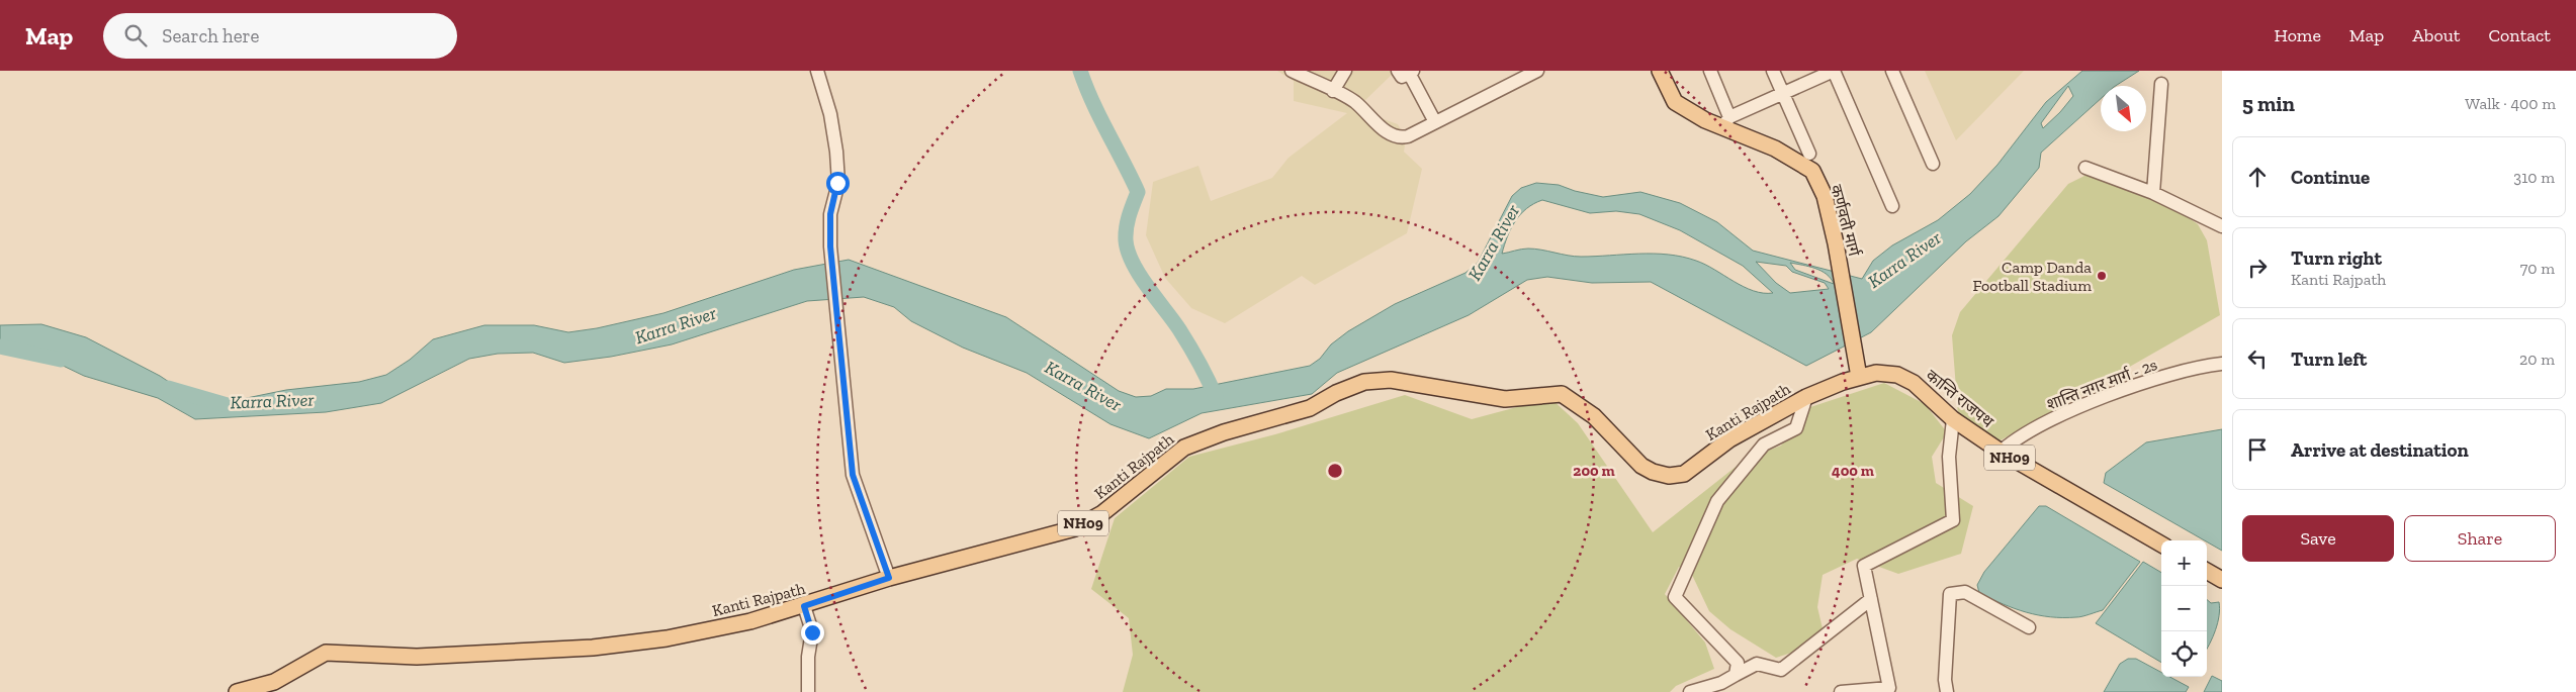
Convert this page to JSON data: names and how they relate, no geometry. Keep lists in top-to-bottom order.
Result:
{
  "streets": {
    "main road": [
      "कर्णवती मार्ग",
      "कान्ति राजपथ",
      "Kanti Rajpath",
      "NH09"
    ],
    "street": ["शान्ति नगर मार्ग - 2s"]
  },
  "crossings": [
    ["कर्णवती मार्ग", "कान्ति राजपथ"],
    ["कर्णवती मार्ग", "Kanti Rajpath"],
    ["शान्ति नगर मार्ग - 2s", "कान्ति राजपथ"],
    ["कान्ति राजपथ", "Kanti Rajpath"]
  ],
  "water": ["Karra River"],
  "places": ["Camp Danda Football Stadium"],
  "north": "bottom right",
  "page": {
    "header": "Map",
    "search": "Search here",
    "nav": [
      "Home",
      "Map",
      "About",
      "Contact"
    ],
    "heading": ["5 min", "Walk · 400 m"],
    "list": [
      ["Continue", "310 m"],
      ["Turn right", "Kanti Rajpath", "70 m"],
      ["Turn left", "20 m"],
      "Arrive at destination"
    ],
    "buttons": ["Save", "Share"],
    "map_buttons": ["+", "−"]
  },
  "rings": ["200 m", "400 m"]
}
